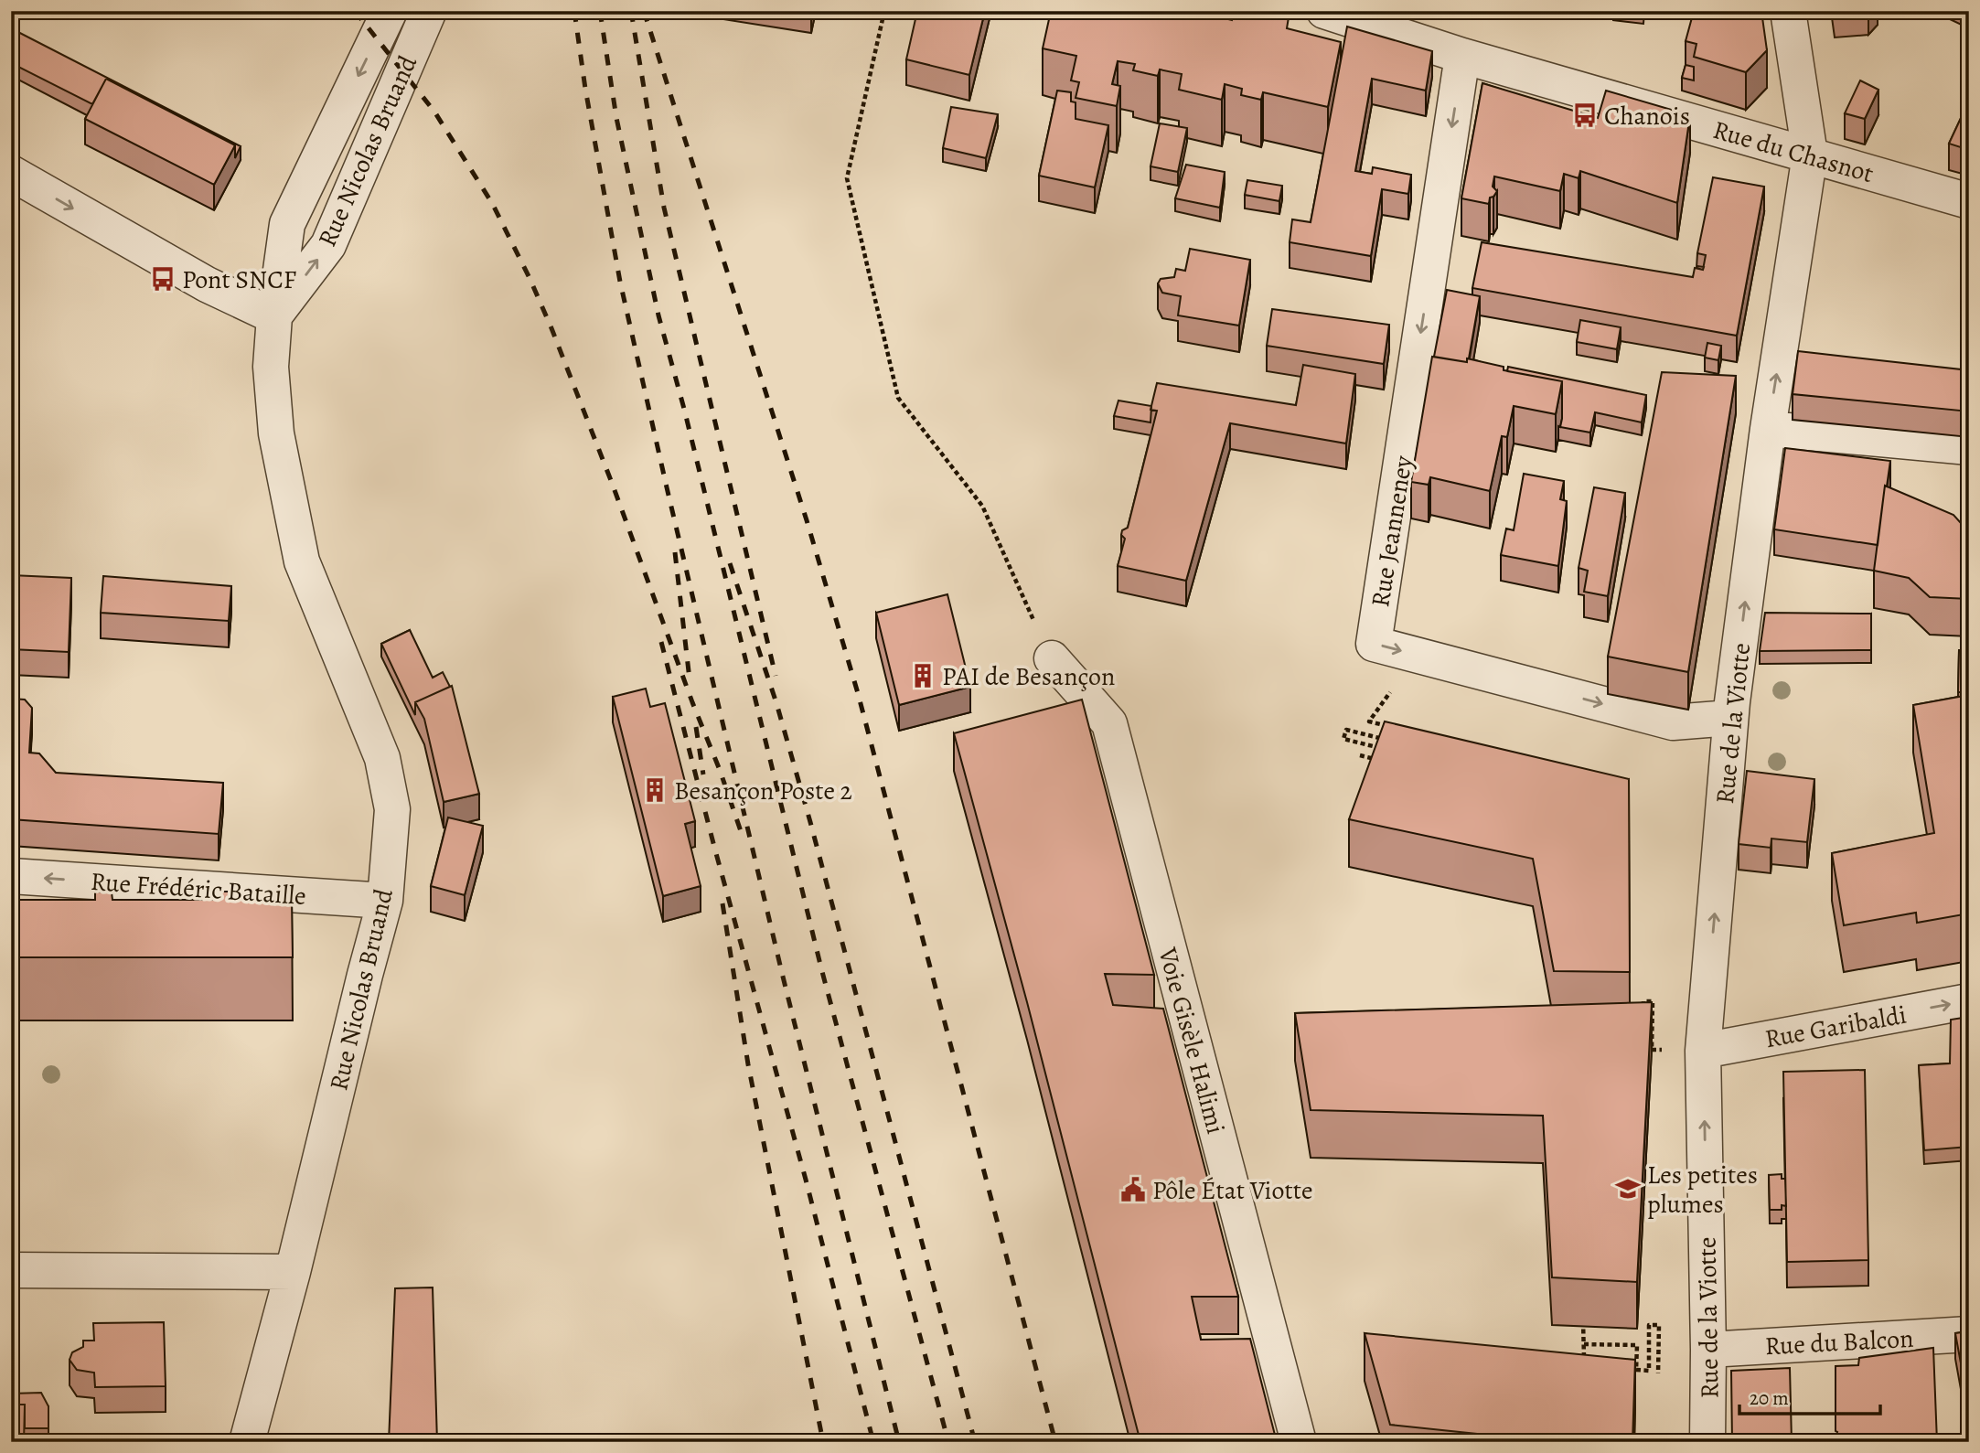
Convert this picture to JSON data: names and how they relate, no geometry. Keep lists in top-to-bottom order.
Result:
{
  "streets": {
    "street": [
      "Rue Nicolas Bruand",
      "Rue du Chasnot",
      "Rue Jeanneney",
      "Rue de la Viotte",
      "Rue Frédéric Bataille",
      "Rue Garibaldi",
      "Voie Gisèle Halimi",
      "Rue du Balcon"
    ]
  },
  "crossings": [
    ["Rue Nicolas Bruand", "Rue Frédéric Bataille"],
    ["Rue du Chasnot", "Rue Jeanneney"],
    ["Rue du Chasnot", "Rue de la Viotte"],
    ["Rue Jeanneney", "Rue de la Viotte"],
    ["Rue de la Viotte", "Rue Garibaldi"],
    ["Rue de la Viotte", "Rue du Balcon"]
  ],
  "one_way": ["Rue de la Viotte", "Rue Frédéric Bataille", "Rue Garibaldi"],
  "places": {
    "bus stop": ["Chanois", "Pont SNCF"],
    "building": ["PAI de Besançon", "Besançon Poste 2"],
    "school or university": ["Les petites plumes"],
    "public building": ["Pôle État Viotte"]
  },
  "scale_bar": "20 m"
}
